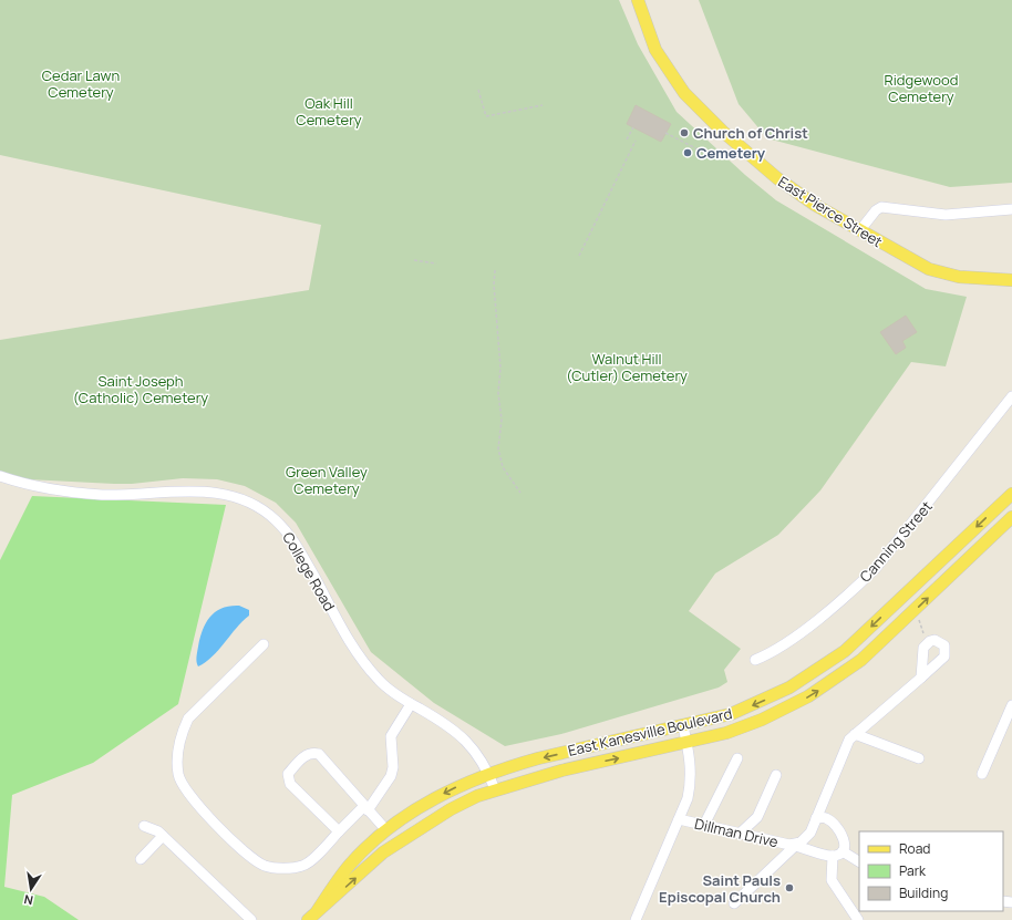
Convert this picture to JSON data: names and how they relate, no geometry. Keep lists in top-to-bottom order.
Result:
{
  "streets": {
    "main road": ["East Pierce Street", "East Kanesville Boulevard"],
    "street": ["Canning Street", "College Road", "Dillman Drive"]
  },
  "crossings": [
    ["College Road", "East Kanesville Boulevard"]
  ],
  "parks": [
    "Cedar Lawn Cemetery",
    "Ridgewood Cemetery",
    "Oak Hill Cemetery",
    "Walnut Hill (Cutler) Cemetery",
    "Saint Joseph (Catholic) Cemetery",
    "Green Valley Cemetery"
  ],
  "places": ["Church of Christ", "Cemetery", "Saint Pauls Episcopal Church"],
  "legend": ["Road", "Park", "Building"],
  "north": "bottom"
}
